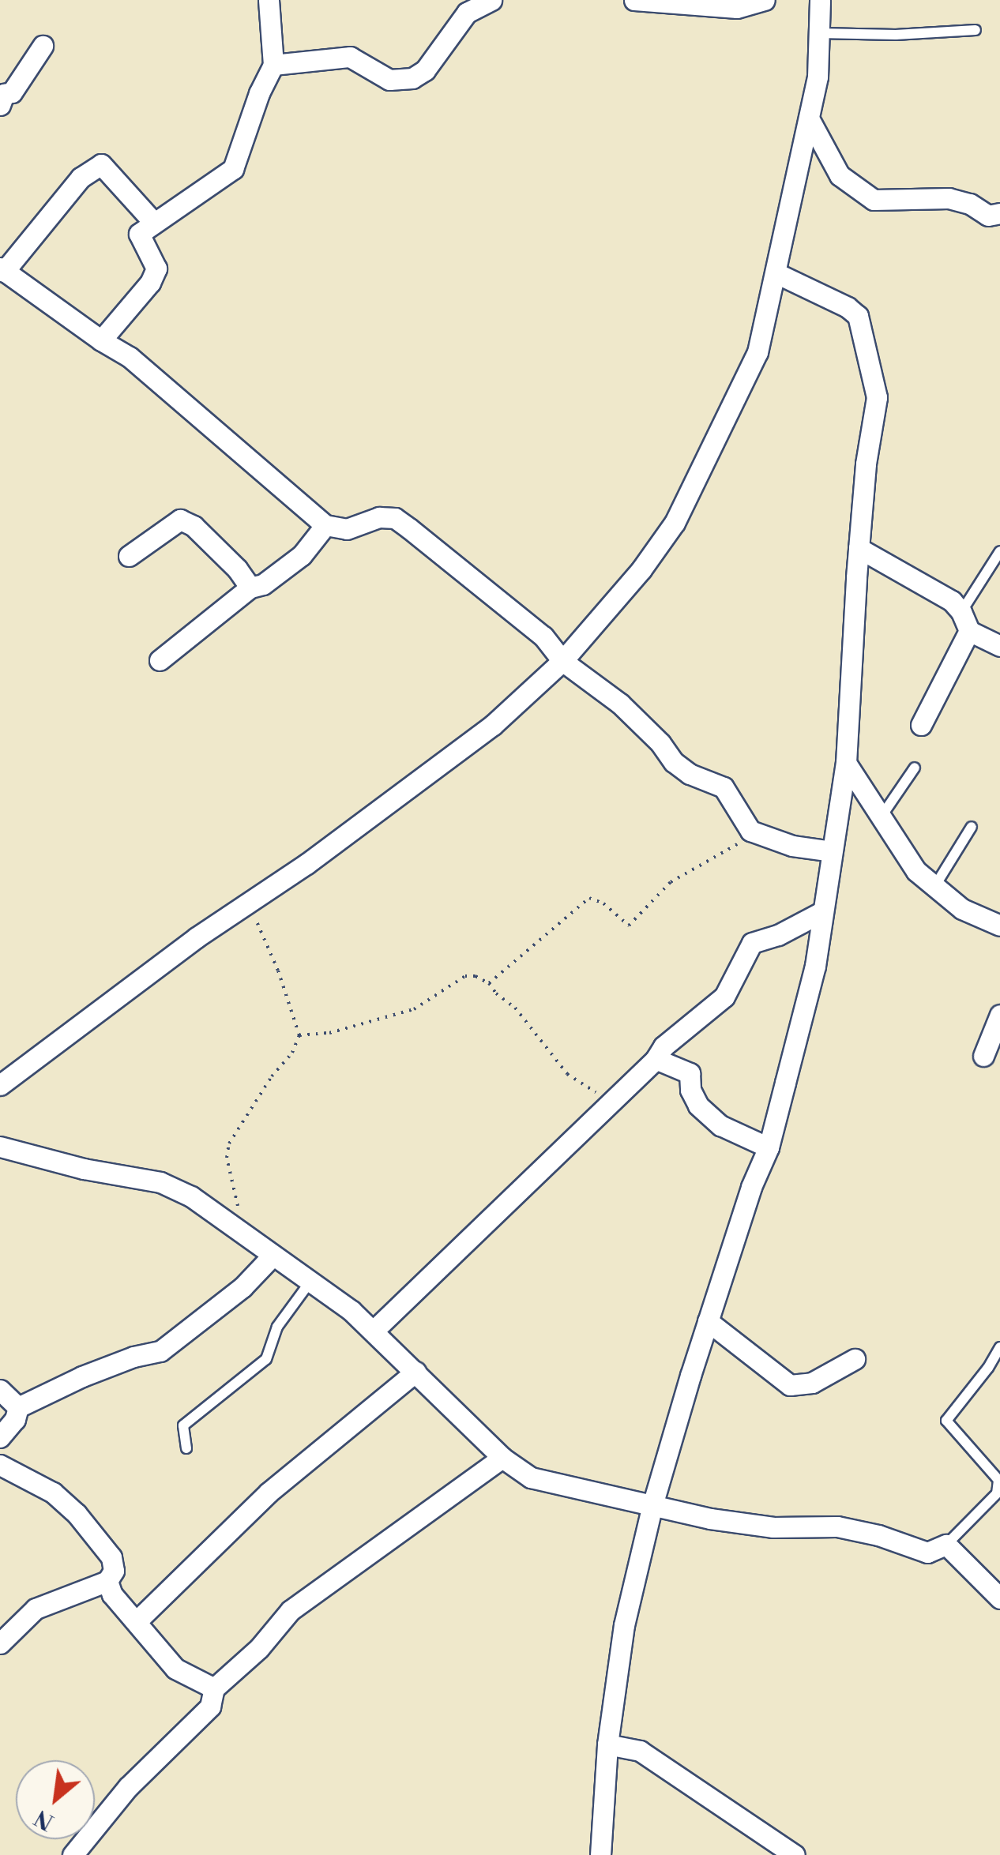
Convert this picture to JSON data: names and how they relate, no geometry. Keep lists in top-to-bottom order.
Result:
{
  "north": "bottom left"
}
